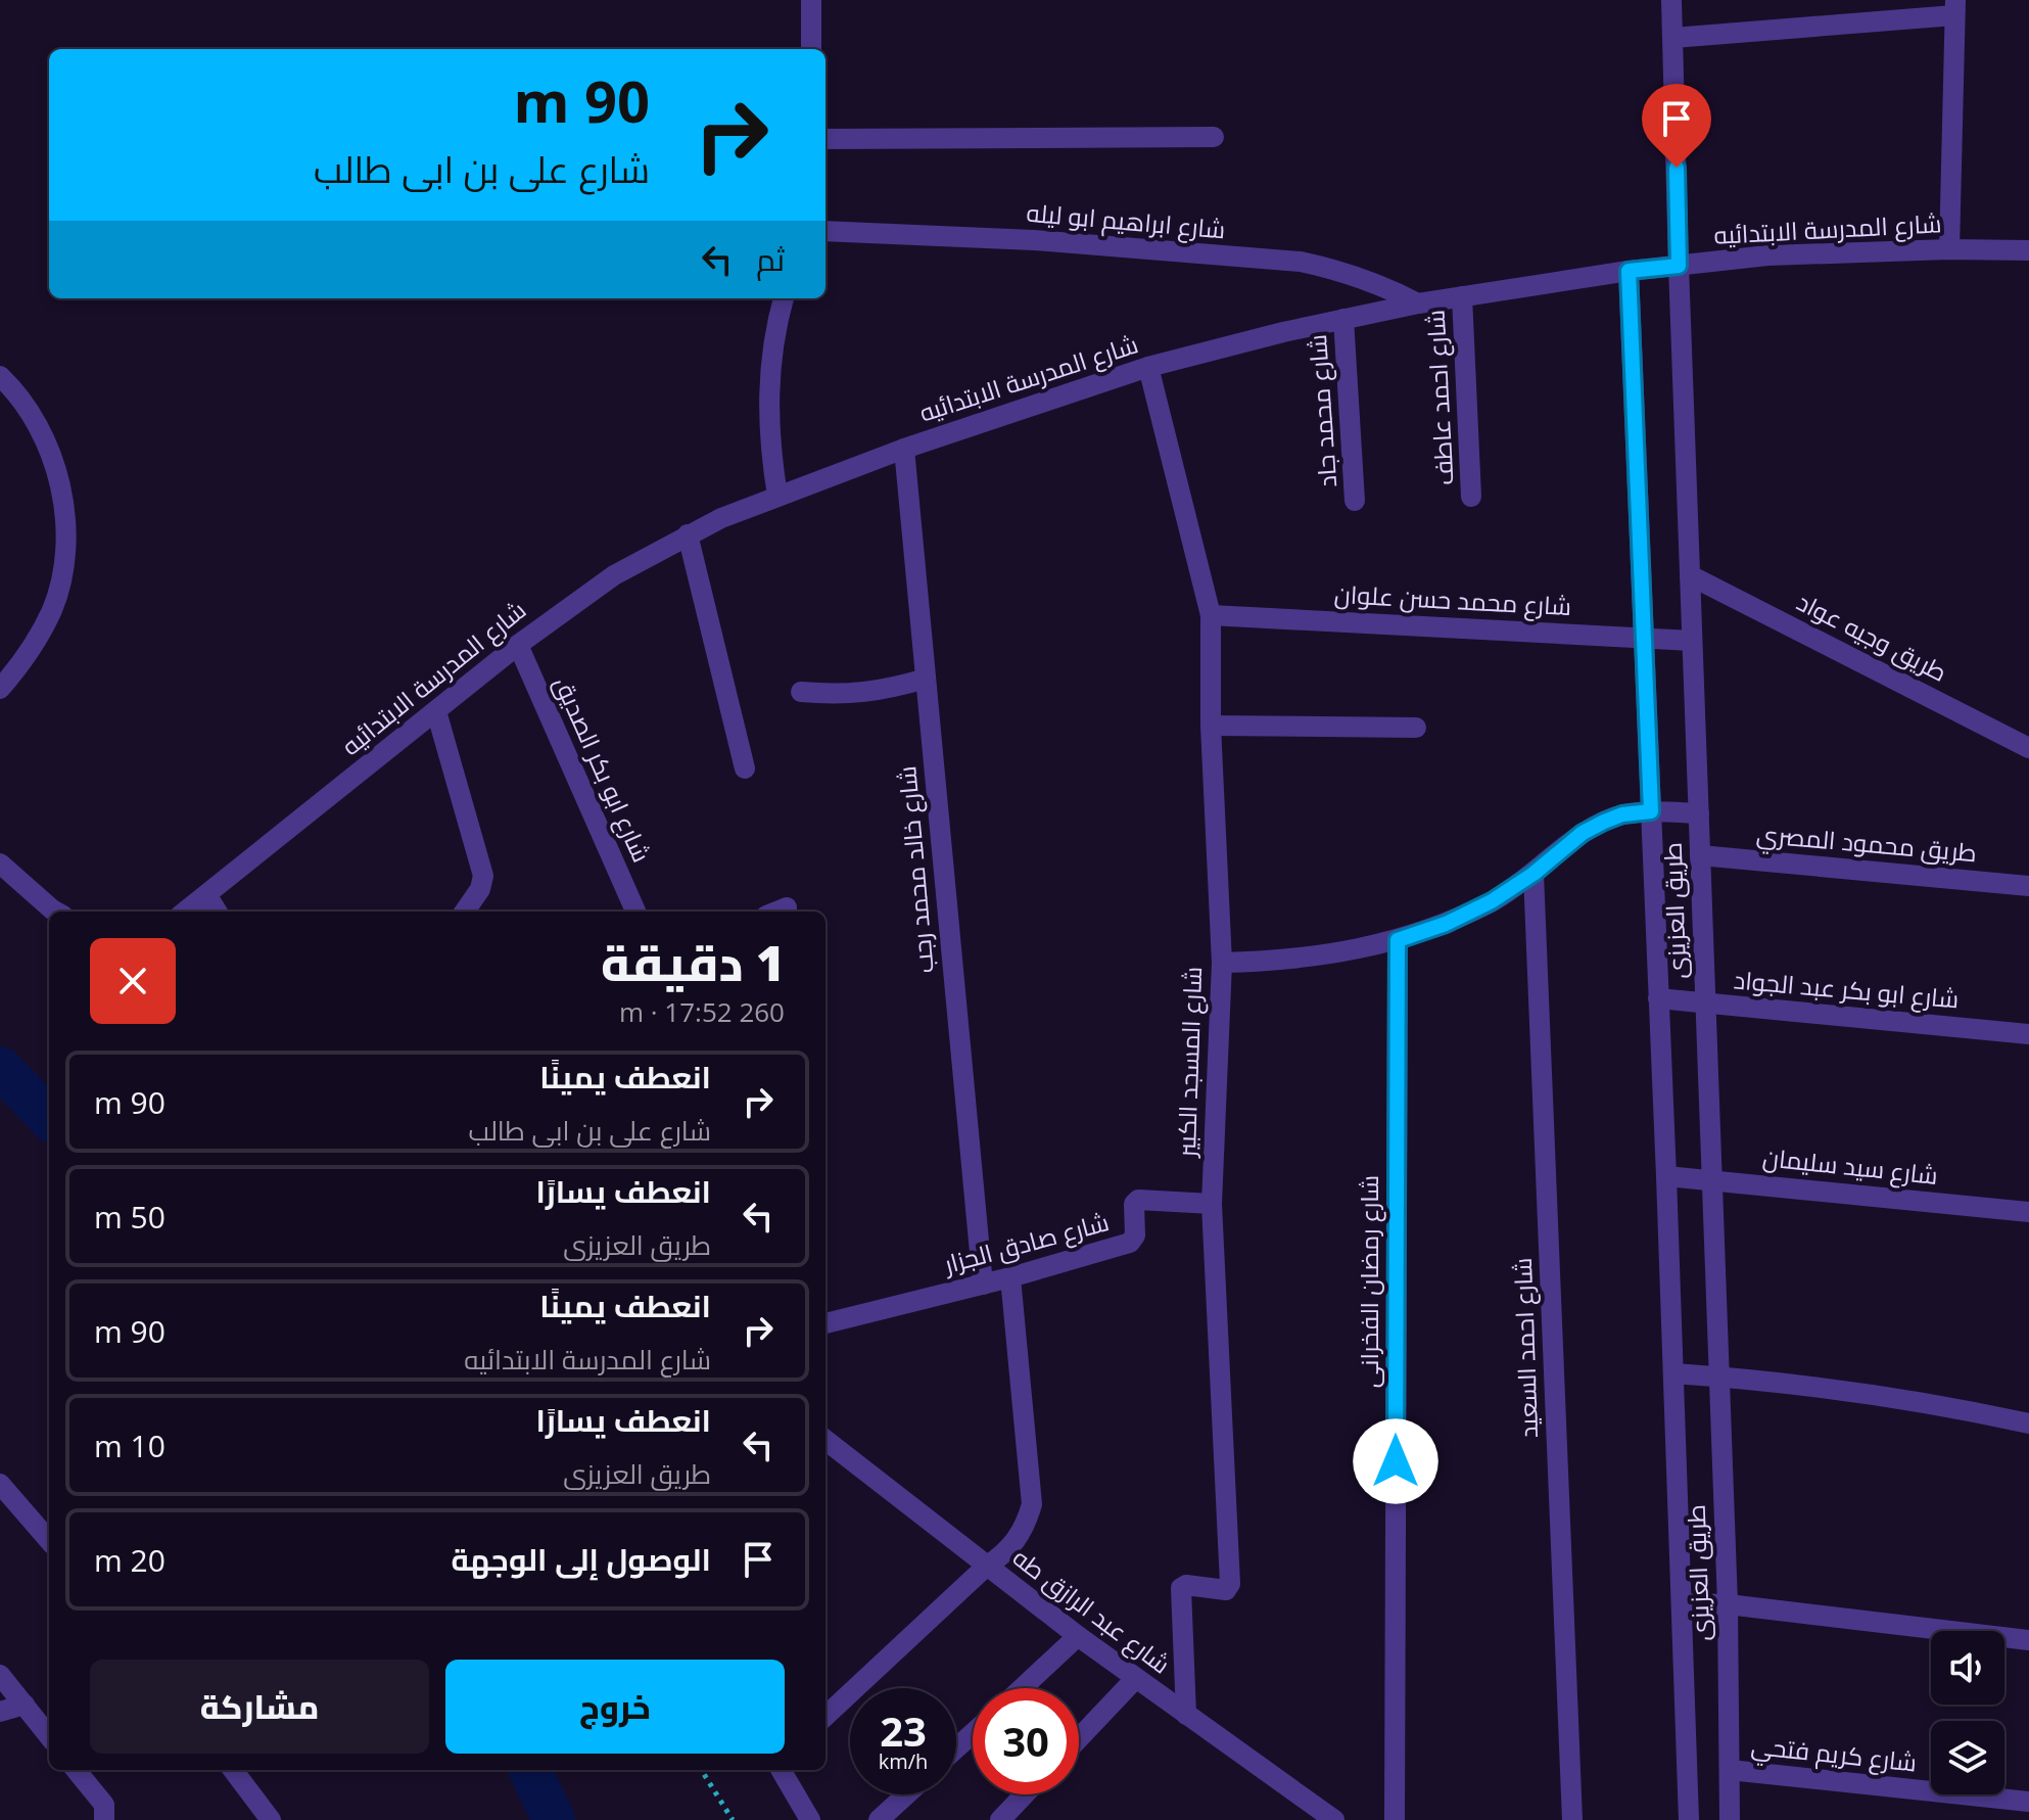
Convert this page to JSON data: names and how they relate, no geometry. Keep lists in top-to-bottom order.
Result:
{
  "streets": {
    "street": [
      "شارع ابراهيم ابو ليله",
      "شارع المدرسة الابتدائيه",
      "شارع احمد عاطف",
      "شارع محمد جاد",
      "شارع محمد حسن علوان",
      "طريق وجيه عواد",
      "شارع ابو بكر الصديق",
      "طريق محمود المصري",
      "شارع خالد محمد رجب",
      "طريق العزيزى",
      "شارع ابو بكر عبد الجواد",
      "شارع المسجد الكبير",
      "شارع سيد سليمان",
      "شارع صادق الجزار",
      "شارع رمضان الفخرانى",
      "شارع احمد السعيد",
      "شارع عبد الرازق طه",
      "شارع كريم فتحي"
    ]
  },
  "crossings": [
    ["شارع ابراهيم ابو ليله", "شارع المدرسة الابتدائيه"],
    ["شارع المدرسة الابتدائيه", "شارع احمد عاطف"],
    ["شارع المدرسة الابتدائيه", "شارع محمد جاد"],
    ["شارع المدرسة الابتدائيه", "شارع ابو بكر الصديق"],
    ["شارع المدرسة الابتدائيه", "شارع خالد محمد رجب"],
    ["شارع المدرسة الابتدائيه", "طريق العزيزى"],
    ["شارع المدرسة الابتدائيه", "شارع المسجد الكبير"],
    ["شارع محمد حسن علوان", "طريق العزيزى"],
    ["شارع محمد حسن علوان", "شارع المسجد الكبير"],
    ["طريق وجيه عواد", "طريق العزيزى"],
    ["طريق محمود المصري", "طريق العزيزى"],
    ["شارع خالد محمد رجب", "شارع صادق الجزار"],
    ["طريق العزيزى", "شارع ابو بكر عبد الجواد"],
    ["طريق العزيزى", "شارع سيد سليمان"],
    ["طريق العزيزى", "شارع كريم فتحي"],
    ["شارع المسجد الكبير", "شارع صادق الجزار"],
    ["شارع المسجد الكبير", "شارع عبد الرازق طه"]
  ],
  "page": {
    "turn": ["90 m", "شارع على بن ابى طالب"],
    "then": "ثم",
    "heading": ["1 دقيقة", "260 m · 17:52"],
    "list": [
      {
        "name": "انعطف يمينًا",
        "note": "شارع على بن ابى طالب",
        "value": "90 m"
      },
      {
        "name": "انعطف يسارًا",
        "note": "طريق العزيزى",
        "value": "50 m"
      },
      {
        "name": "انعطف يمينًا",
        "note": "شارع المدرسة الابتدائيه",
        "value": "90 m"
      },
      {
        "name": "انعطف يسارًا",
        "note": "طريق العزيزى",
        "value": "10 m"
      },
      {
        "name": "الوصول إلى الوجهة",
        "value": "20 m"
      }
    ],
    "buttons": ["خروج", "مشاركة"],
    "speed": "23 km/h",
    "limit": "30"
  }
}
